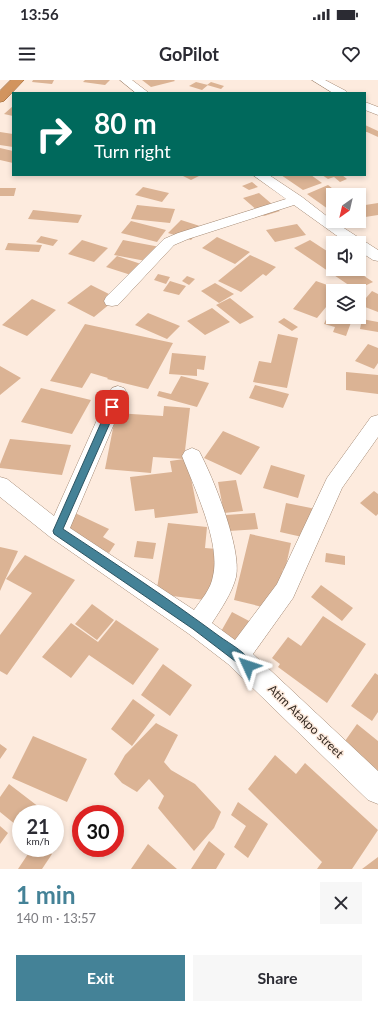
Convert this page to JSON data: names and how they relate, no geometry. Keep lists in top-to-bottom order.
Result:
{
  "streets": {
    "street": ["Atim Atakpo street"]
  },
  "north": "bottom left",
  "page": {
    "status": "13:56",
    "header": "GoPilot",
    "turn": ["80 m", "Turn right"],
    "speed": "21 km/h",
    "limit": "30",
    "heading": ["1 min", "140 m · 13:57"],
    "buttons": ["Exit", "Share"]
  }
}
